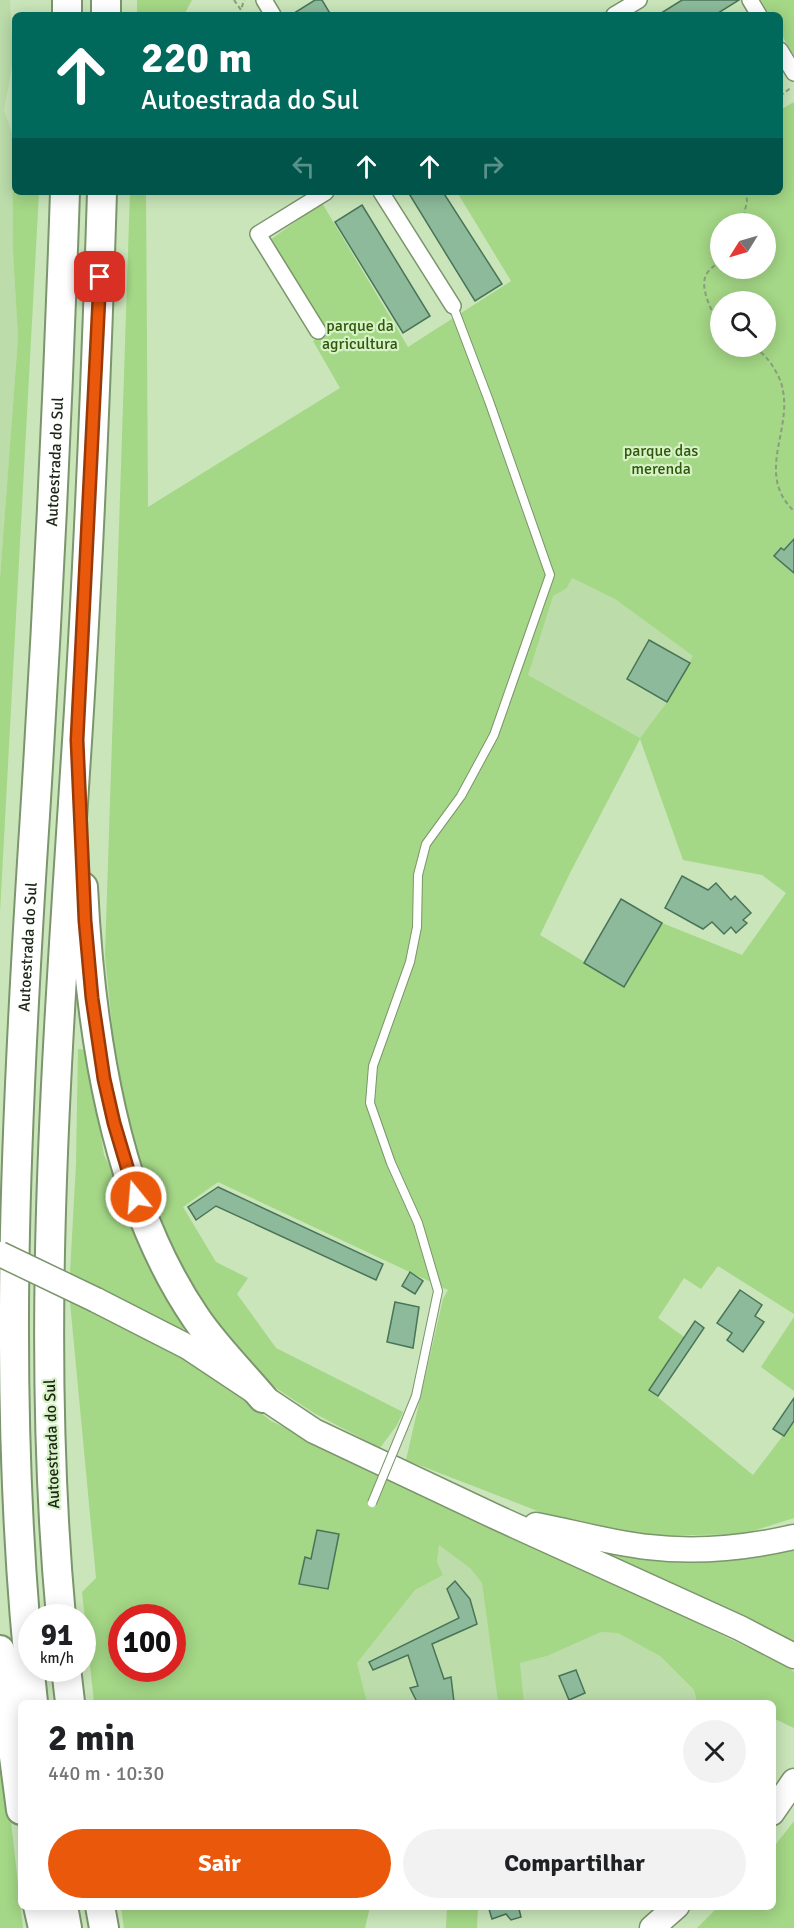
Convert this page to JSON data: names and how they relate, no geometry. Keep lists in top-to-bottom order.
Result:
{
  "streets": {
    "highway": ["Autoestrada do Sul"]
  },
  "parks": ["parque da agricultura", "parque das merenda"],
  "north": "bottom left",
  "page": {
    "turn": ["220 m", "Autoestrada do Sul"],
    "speed": "91 km/h",
    "limit": "100",
    "heading": ["2 min", "440 m · 10:30"],
    "buttons": ["Sair", "Compartilhar"]
  }
}
